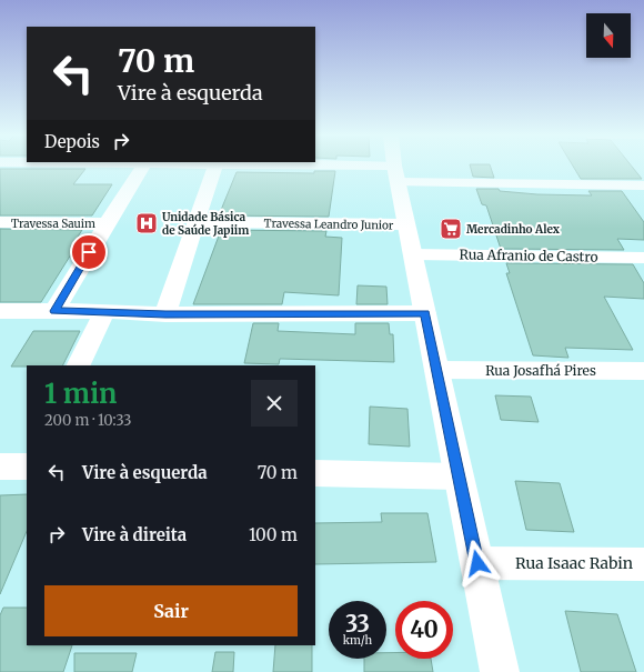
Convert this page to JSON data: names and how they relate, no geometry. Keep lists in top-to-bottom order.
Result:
{
  "streets": {
    "street": [
      "Travessa Sauim",
      "Travessa Leandro Junior",
      "Rua Afranio de Castro",
      "Rua Josafhá Pires",
      "Rua Isaac Rabin"
    ]
  },
  "places": {
    "hospital": ["Unidade Básica de Saúde Japiim"],
    "supermarket": ["Mercadinho Alex"]
  },
  "north": "bottom",
  "page": {
    "turn": ["70 m", "Vire à esquerda"],
    "then": "Depois",
    "heading": ["1 min", "200 m · 10:33"],
    "list": [
      {
        "name": "Vire à esquerda",
        "value": "70 m"
      },
      {
        "name": "Vire à direita",
        "value": "100 m"
      }
    ],
    "buttons": "Sair",
    "speed": "33 km/h",
    "limit": "40"
  }
}
